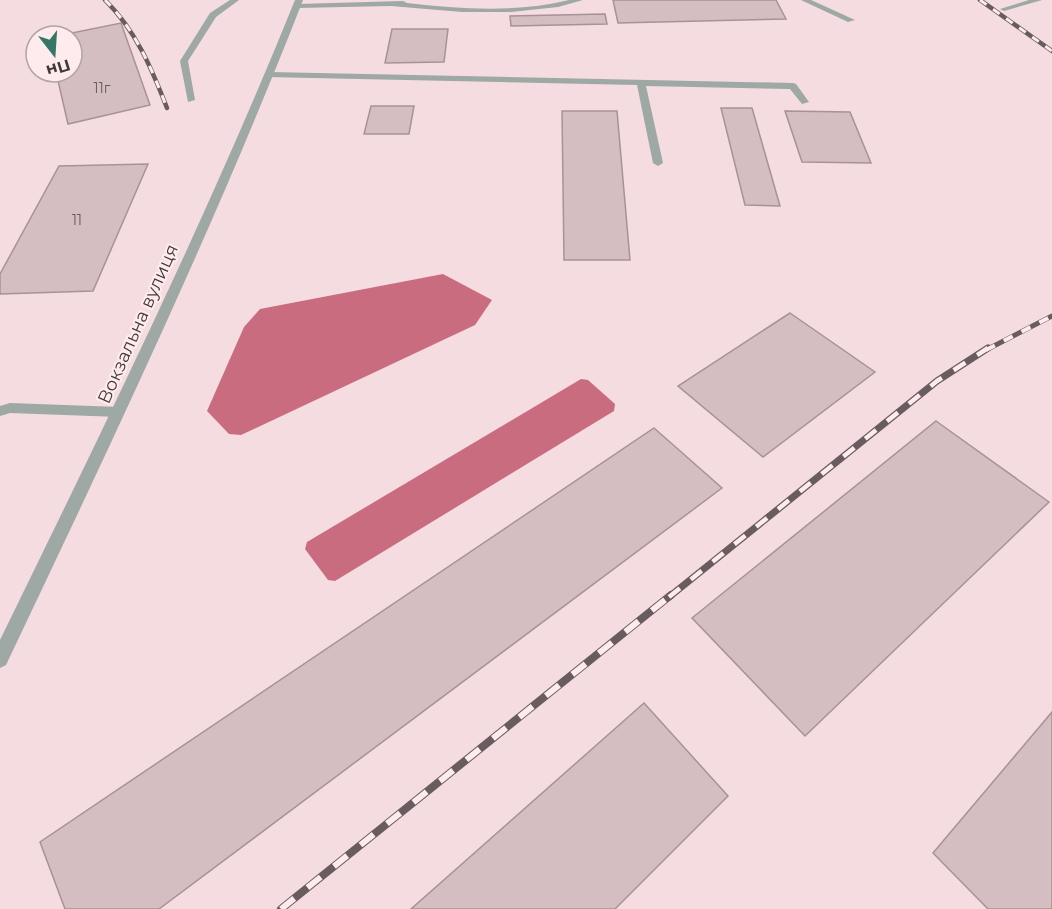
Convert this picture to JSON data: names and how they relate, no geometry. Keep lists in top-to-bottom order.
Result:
{
  "streets": {
    "street": ["Вокзальна вулиця"]
  },
  "house_numbers": ["11г", "11"],
  "north": "bottom"
}
